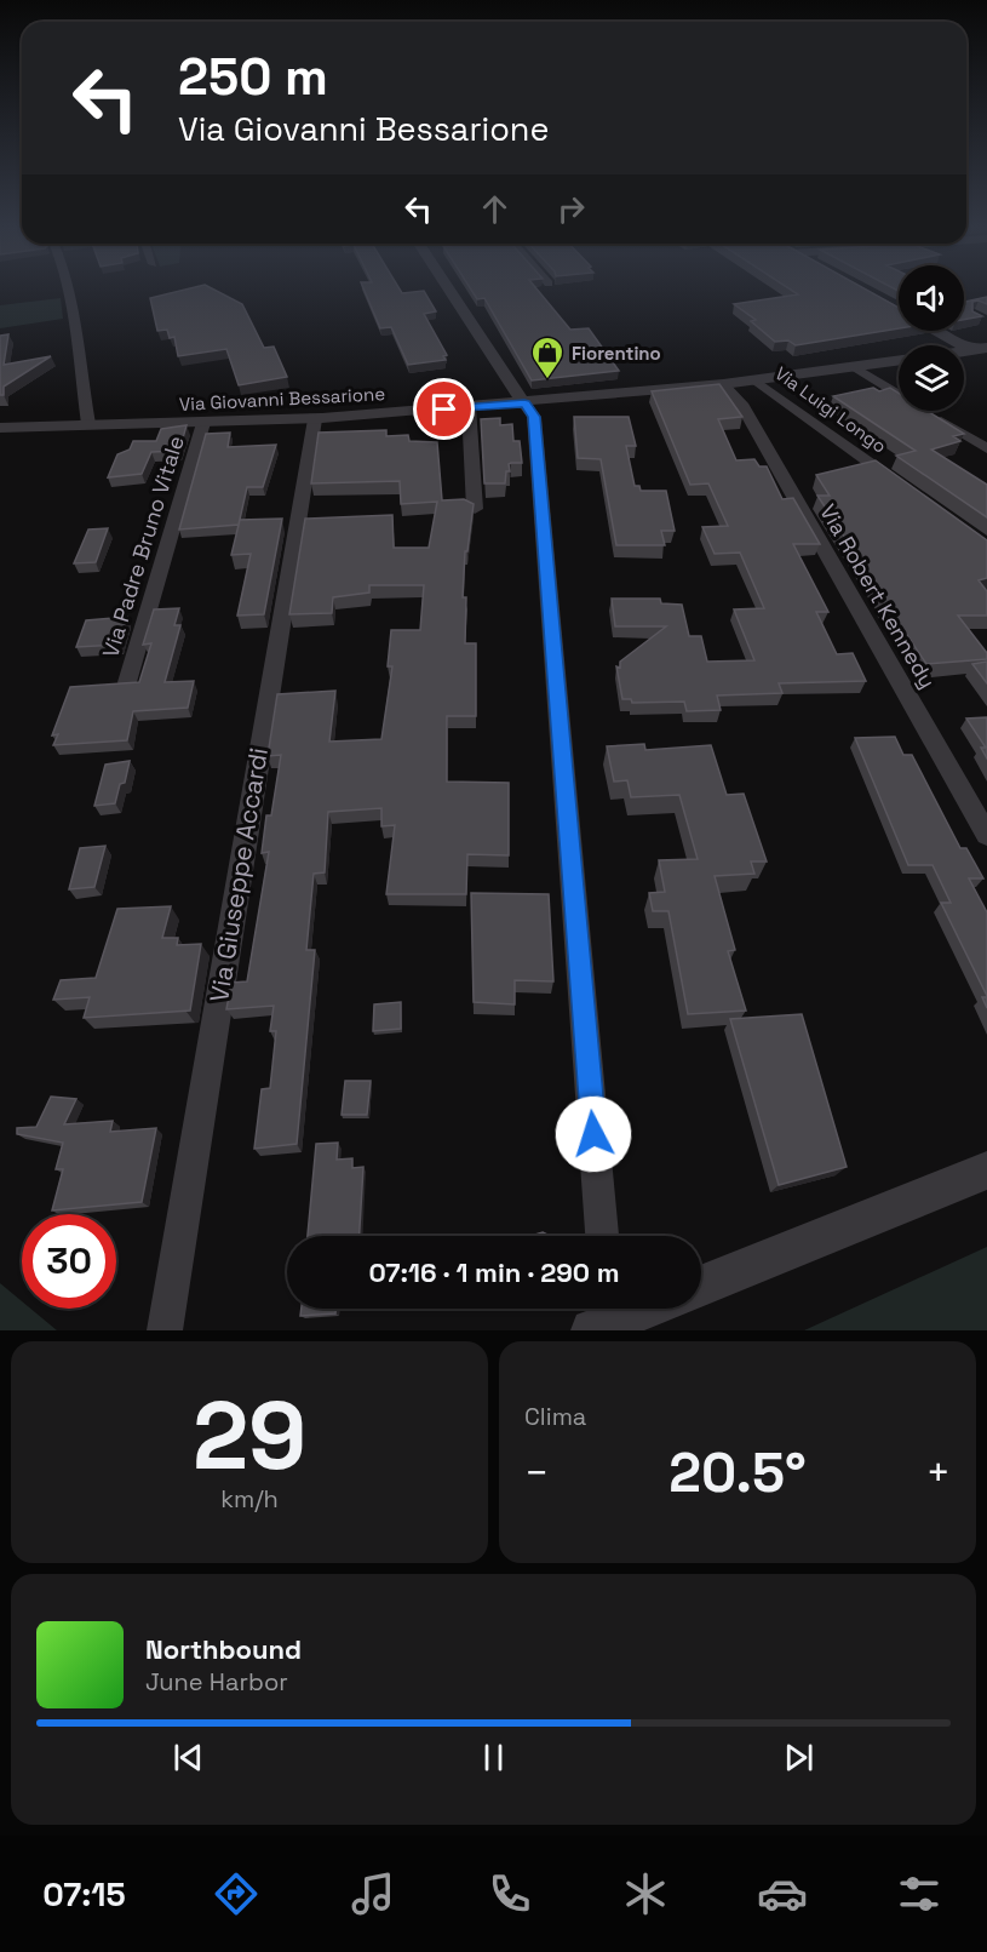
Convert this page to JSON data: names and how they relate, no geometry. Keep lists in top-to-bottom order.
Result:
{
  "streets": {
    "street": [
      "Via Giovanni Bessarione",
      "Via Luigi Longo",
      "Via Padre Bruno Vitale",
      "Via Robert Kennedy",
      "Via Giuseppe Accardi"
    ]
  },
  "crossings": [
    ["Via Giovanni Bessarione", "Via Luigi Longo"],
    ["Via Giovanni Bessarione", "Via Padre Bruno Vitale"],
    ["Via Giovanni Bessarione", "Via Robert Kennedy"],
    ["Via Giovanni Bessarione", "Via Giuseppe Accardi"]
  ],
  "places": {
    "shop": ["Fiorentino"]
  },
  "page": {
    "turn": ["250 m", "Via Giovanni Bessarione"],
    "limit": "30",
    "trip": "07:16 · 1 min · 290 m",
    "tile": [
      ["29", "km/h"],
      "Clima"
    ],
    "heat": ["−", "20.5°", "+"],
    "song": ["Northbound", "June Harbor"],
    "tabs": "07:15"
  }
}
